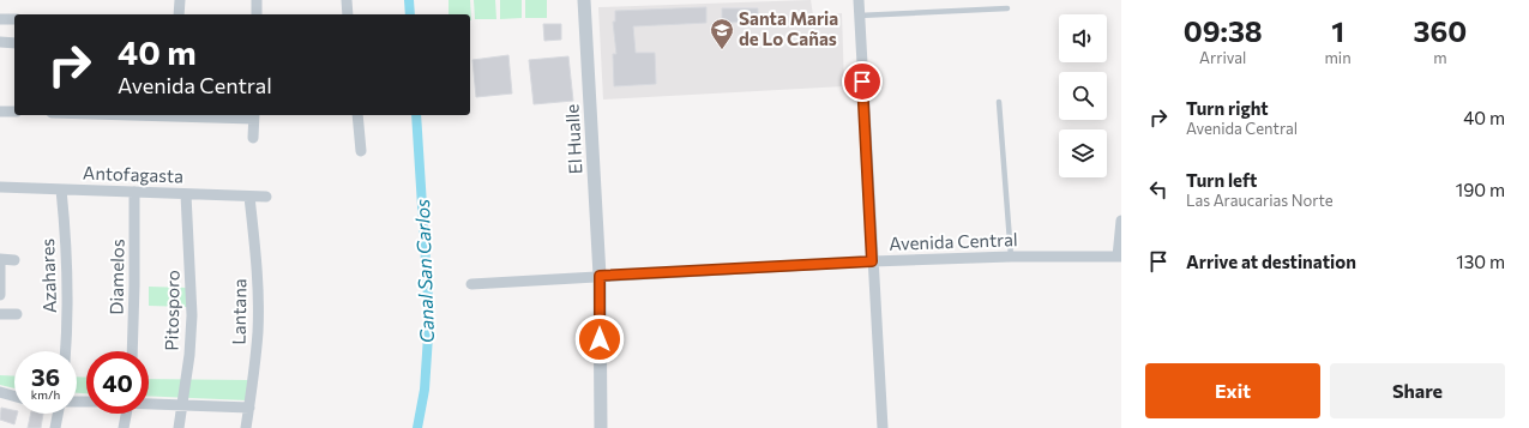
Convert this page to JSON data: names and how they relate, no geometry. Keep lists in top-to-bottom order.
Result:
{
  "streets": {
    "street": [
      "El Hualle",
      "Antofagasta",
      "Avenida Central",
      "Azahares",
      "Diamelos",
      "Pitosporo",
      "Lantana"
    ]
  },
  "crossings": [
    ["El Hualle", "Avenida Central"],
    ["Antofagasta", "Azahares"],
    ["Antofagasta", "Diamelos"],
    ["Antofagasta", "Pitosporo"],
    ["Antofagasta", "Lantana"]
  ],
  "water": ["Canal San Carlos"],
  "places": {
    "school or university": ["Santa Maria de Lo Cañas"]
  },
  "page": {
    "eta": [
      "09:38",
      "Arrival",
      "1",
      "min",
      "360",
      "m"
    ],
    "turn": ["40 m", "Avenida Central"],
    "list": [
      {
        "name": "Turn right",
        "note": "Avenida Central",
        "value": "40 m"
      },
      {
        "name": "Turn left",
        "note": "Las Araucarias Norte",
        "value": "190 m"
      },
      {
        "name": "Arrive at destination",
        "value": "130 m"
      }
    ],
    "speed": "36 km/h",
    "limit": "40",
    "buttons": ["Exit", "Share"]
  }
}
